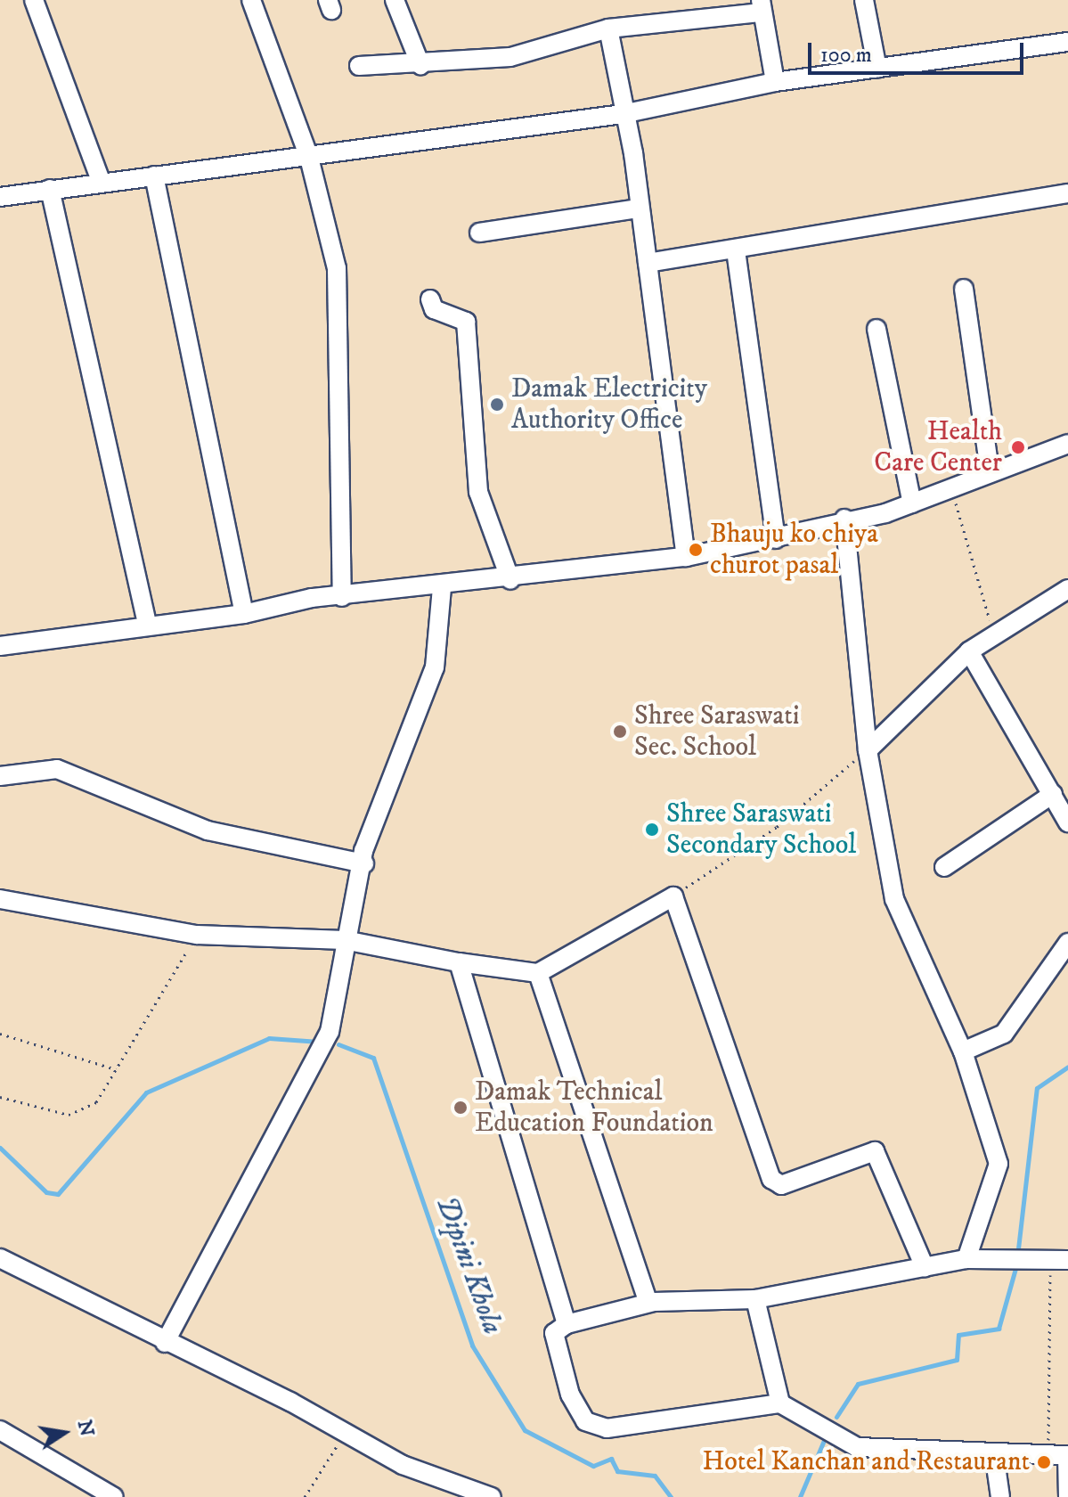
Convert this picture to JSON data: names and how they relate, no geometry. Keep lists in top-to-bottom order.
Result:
{
  "water": ["Dipini Khola"],
  "places": [
    "Damak Electricity Authority Office",
    "Health Care Center",
    "Bhauju ko chiya churot pasal",
    "Shree Saraswati Sec. School",
    "Shree Saraswati Secondary School",
    "Damak Technical Education Foundation",
    "Hotel Kanchan and Restaurant"
  ],
  "scale_bar": "100 m",
  "north": "right"
}
